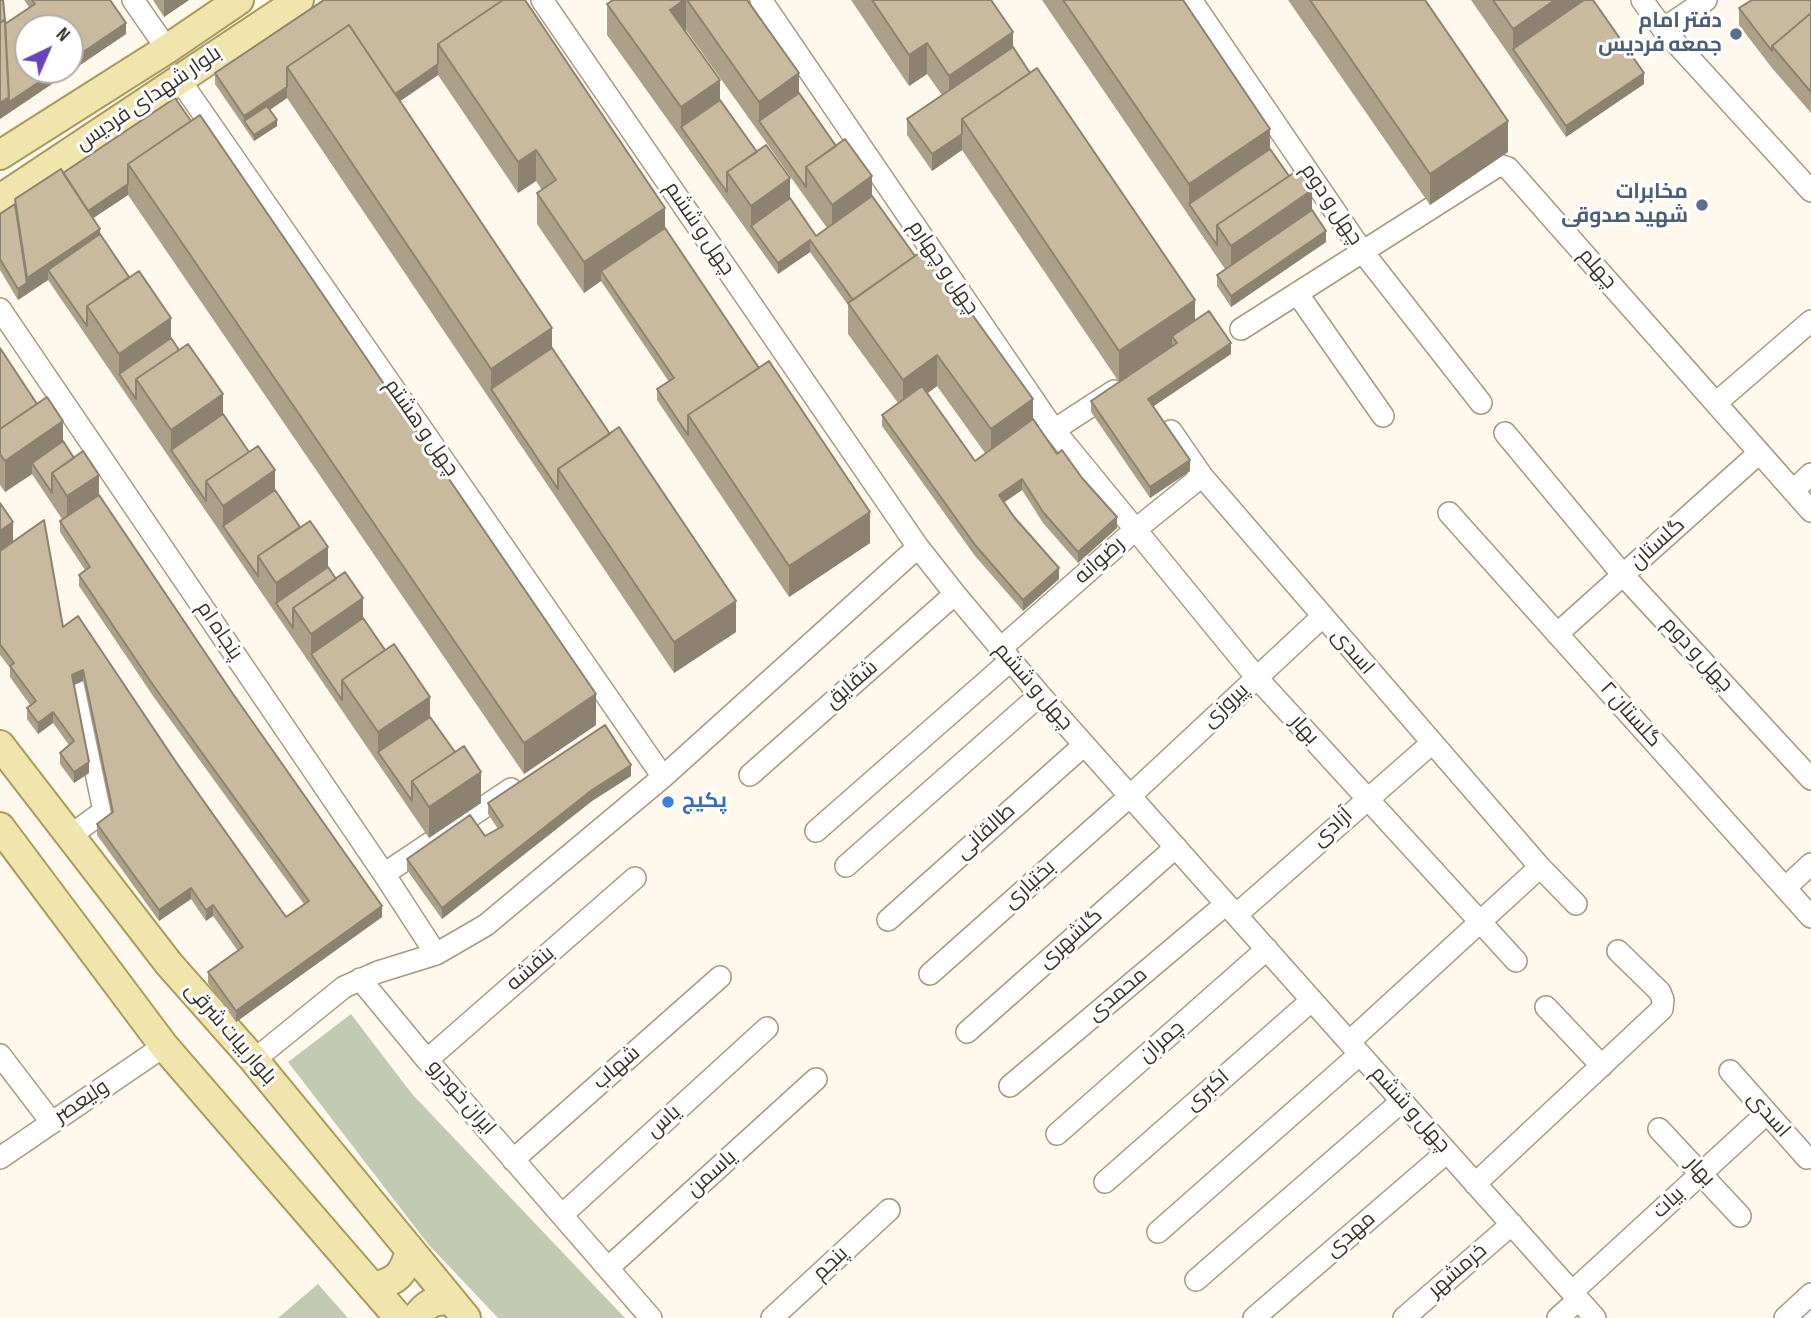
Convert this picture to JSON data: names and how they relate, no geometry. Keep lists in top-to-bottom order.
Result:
{
  "streets": {
    "main road": ["بلوار شهدای فردیس", "بلوار بیات شرقی"],
    "street": [
      "چهل و دوم",
      "چهل و ششم",
      "چهل و چهارم",
      "چهلم",
      "چهل و هشتم",
      "گلستان",
      "رضوانه",
      "پنجاه ام",
      "اسدی",
      "شقایق",
      "پیروزی",
      "گلستان ۲",
      "بهار",
      "آزادی",
      "طالقانی",
      "بختیاری",
      "گلشهری",
      "بنفشه",
      "محمدی",
      "چمران",
      "شهاب",
      "اکبری",
      "ایران خودرو",
      "ولیعصر",
      "یاس",
      "یاسمن",
      "بیات",
      "مهدی",
      "پنجم",
      "خرمشهر"
    ]
  },
  "crossings": [
    ["بلوار شهدای فردیس", "چهل و هشتم"],
    ["چهل و دوم", "چهلم"],
    ["چهل و دوم", "گلستان"],
    ["چهل و ششم", "رضوانه"],
    ["چهل و ششم", "شقایق"],
    ["چهل و ششم", "پیروزی"],
    ["چهل و ششم", "آزادی"],
    ["چهل و ششم", "طالقانی"],
    ["چهل و ششم", "بختیاری"],
    ["چهل و ششم", "گلشهری"],
    ["چهل و ششم", "محمدی"],
    ["چهل و ششم", "چمران"],
    ["چهل و ششم", "اکبری"],
    ["چهل و ششم", "بیات"],
    ["چهل و ششم", "مهدی"],
    ["چهل و ششم", "خرمشهر"],
    ["چهل و چهارم", "رضوانه"],
    ["چهل و چهارم", "بهار"],
    ["چهلم", "گلستان"],
    ["گلستان", "گلستان ۲"],
    ["رضوانه", "اسدی"],
    ["رضوانه", "بهار"],
    ["اسدی", "پیروزی"],
    ["اسدی", "آزادی"],
    ["اسدی", "بیات"],
    ["پیروزی", "بهار"],
    ["پیروزی", "بختیاری"],
    ["بهار", "آزادی"],
    ["بهار", "بیات"],
    ["آزادی", "محمدی"],
    ["بنفشه", "ایران خودرو"],
    ["شهاب", "ایران خودرو"],
    ["ایران خودرو", "یاس"],
    ["ایران خودرو", "یاسمن"]
  ],
  "places": ["دفتر امام جمعه فردیس", "مخابرات شهید صدوقی", "پکیج"],
  "north": "top right"
}
